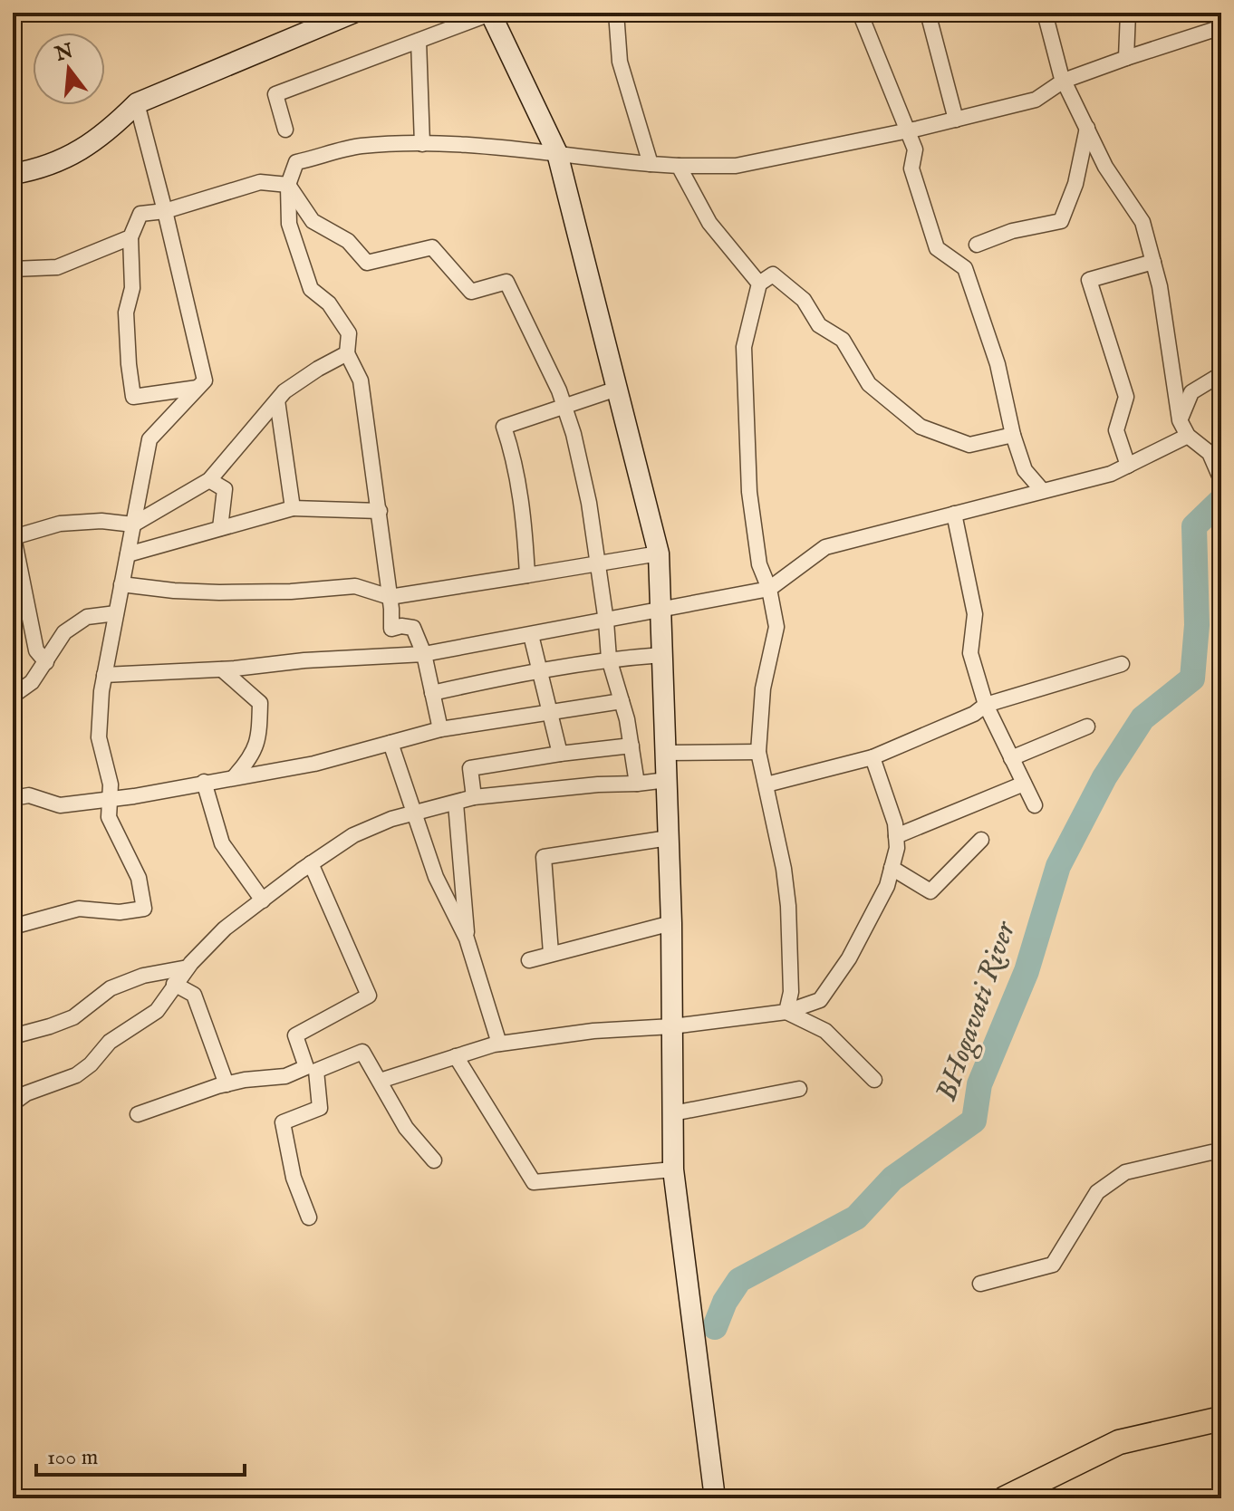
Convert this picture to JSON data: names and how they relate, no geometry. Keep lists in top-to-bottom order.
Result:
{
  "water": ["BHogavati River"],
  "scale_bar": "100 m",
  "north": "top"
}
